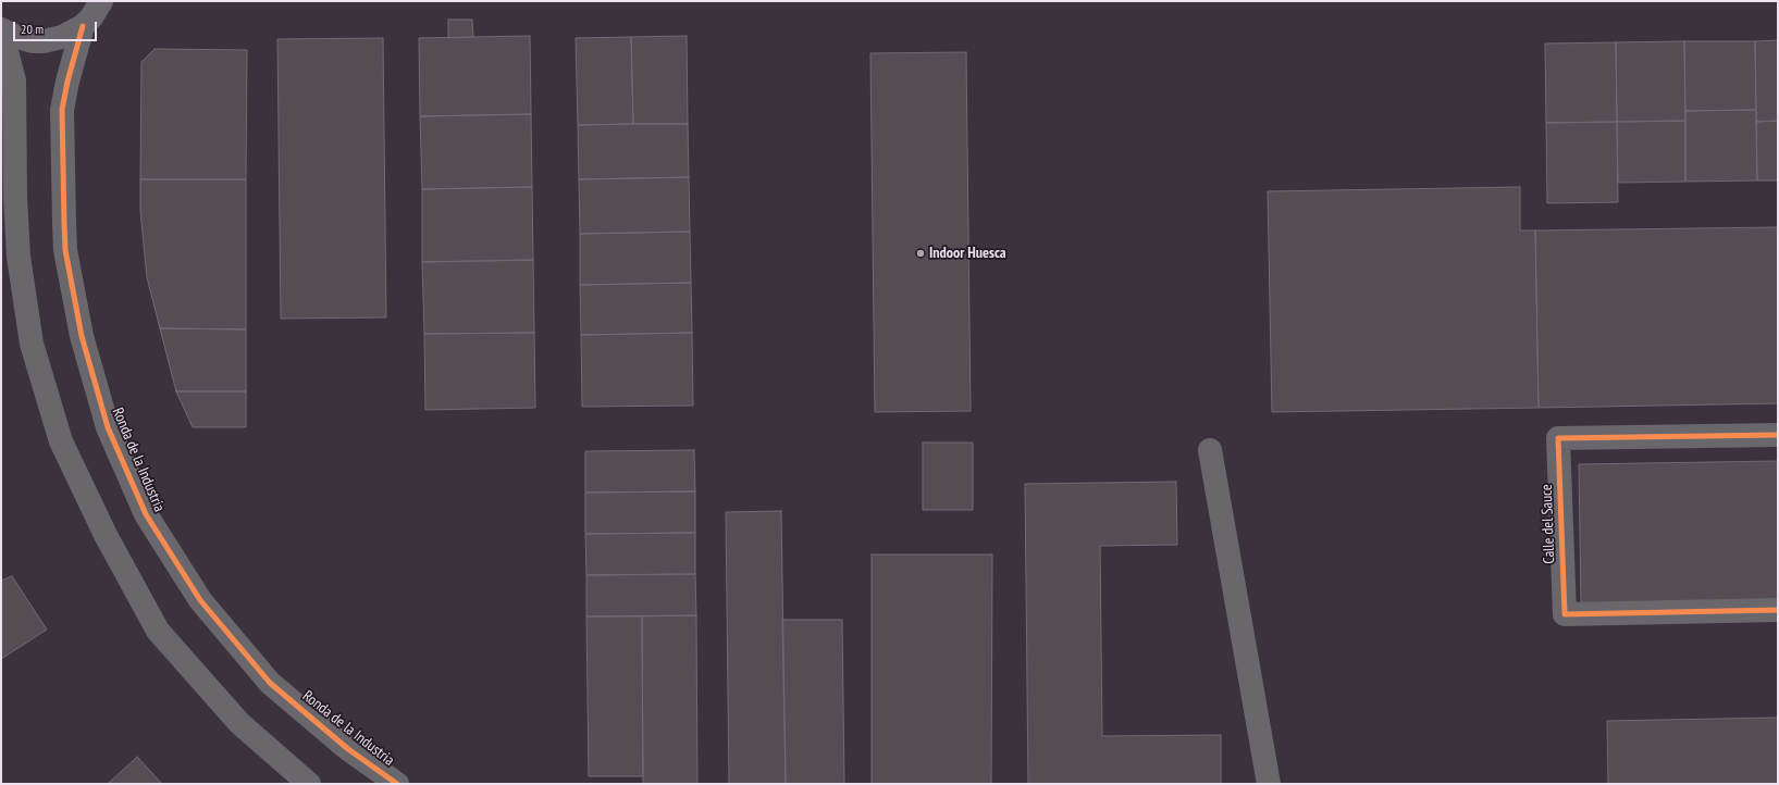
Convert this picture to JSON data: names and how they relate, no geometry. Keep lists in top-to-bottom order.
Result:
{
  "streets": {
    "street": ["Ronda de la Industria", "Calle del Sauce"]
  },
  "places": ["Indoor Huesca"],
  "scale_bar": "20 m"
}
